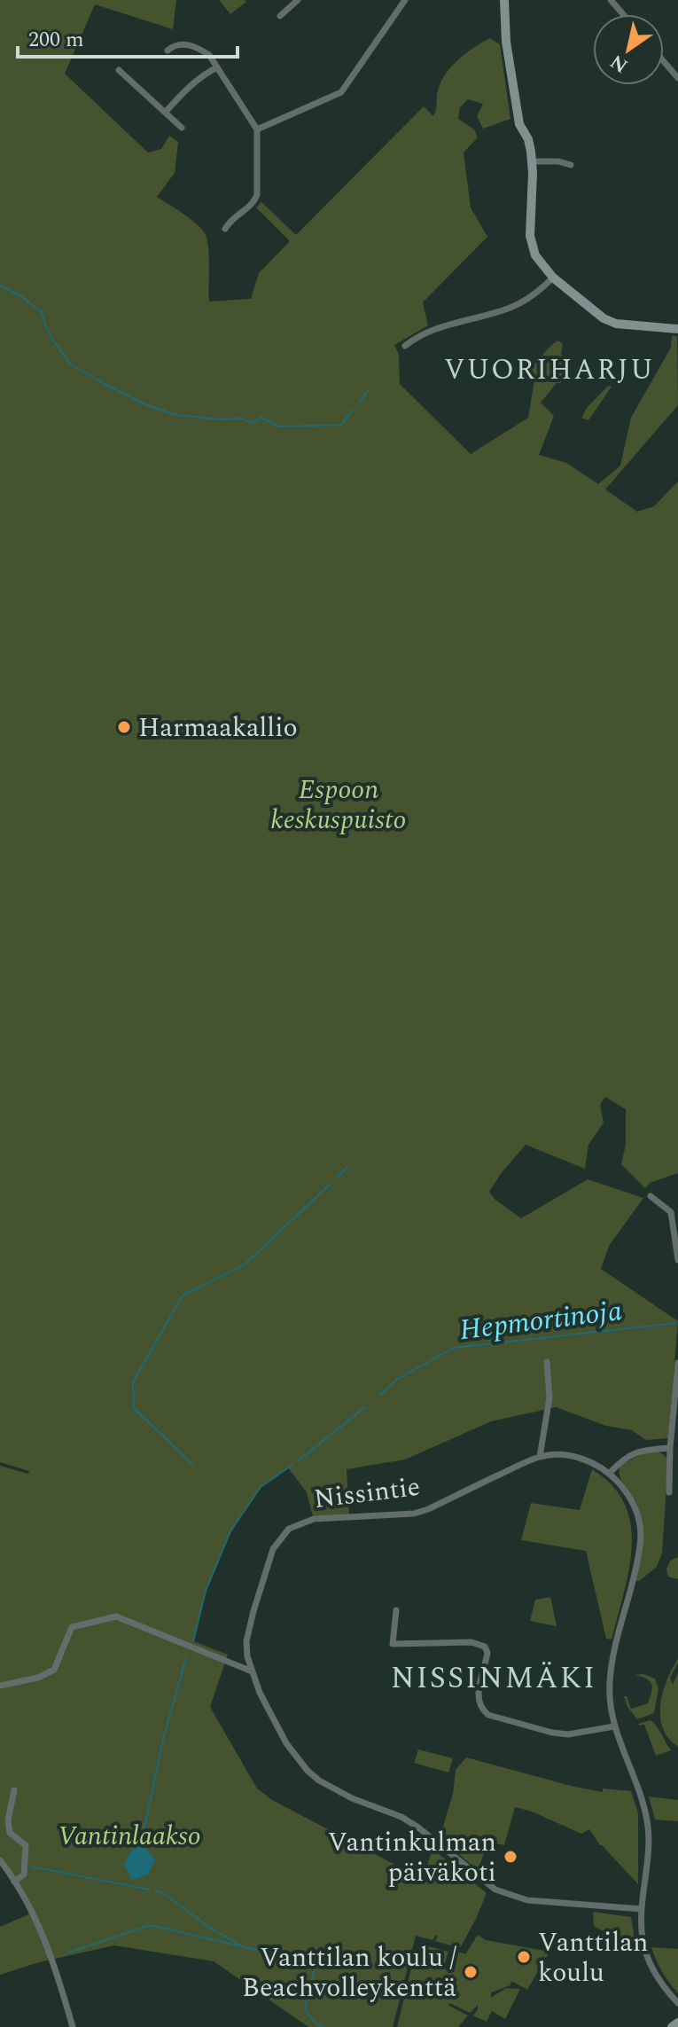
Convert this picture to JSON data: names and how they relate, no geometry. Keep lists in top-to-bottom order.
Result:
{
  "streets": {
    "street": ["Nissintie"]
  },
  "districts": ["VUORIHARJU", "NISSINMÄKI"],
  "water": ["Hepmortinoja"],
  "parks": ["Espoon keskuspuisto", "Vantinlaakso"],
  "places": [
    "Harmaakallio",
    "Vantinkulman päiväkoti",
    "Vanttilan koulu",
    "Vanttilan koulu / Beachvolleykenttä"
  ],
  "scale_bar": "200 m",
  "north": "bottom left"
}
